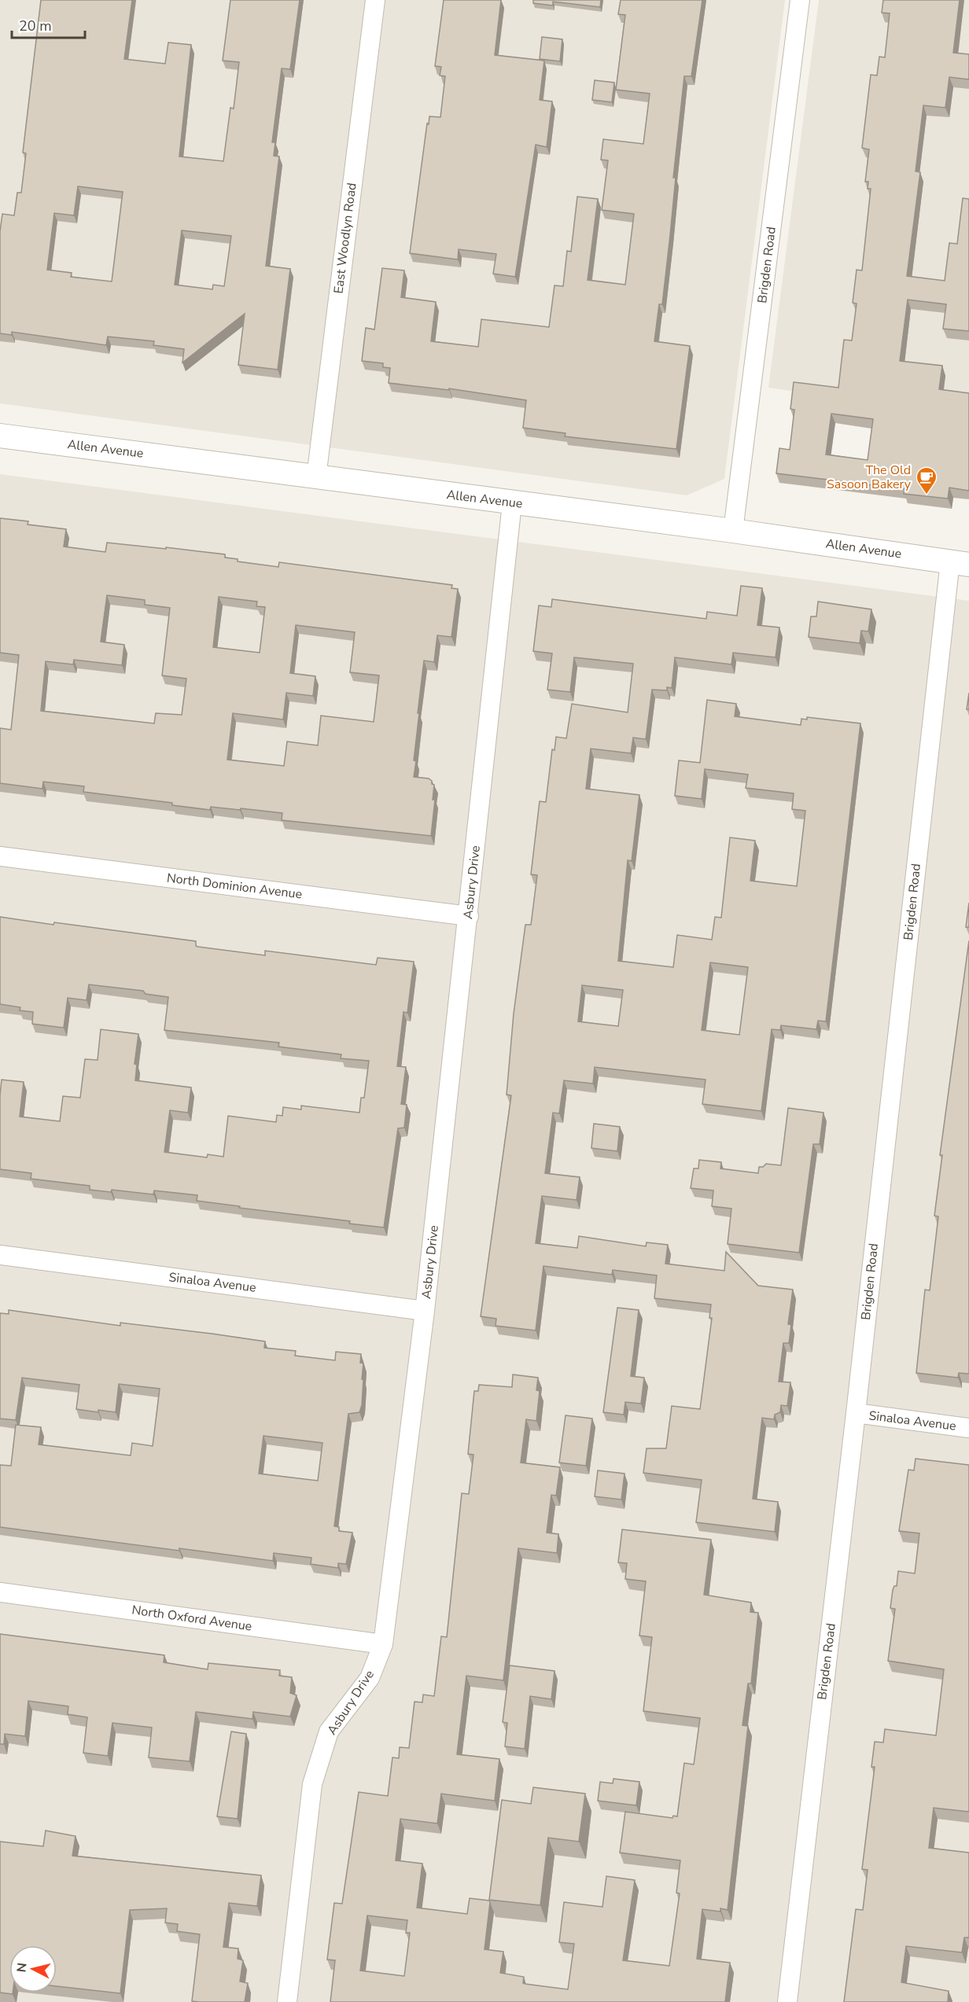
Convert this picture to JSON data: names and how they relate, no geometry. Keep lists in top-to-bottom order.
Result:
{
  "streets": {
    "street": [
      "East Woodlyn Road",
      "Brigden Road",
      "Allen Avenue",
      "Asbury Drive",
      "North Dominion Avenue",
      "Sinaloa Avenue",
      "North Oxford Avenue"
    ]
  },
  "crossings": [
    ["East Woodlyn Road", "Allen Avenue"],
    ["Brigden Road", "Allen Avenue"],
    ["Brigden Road", "Sinaloa Avenue"],
    ["Allen Avenue", "Asbury Drive"],
    ["Asbury Drive", "North Dominion Avenue"],
    ["Asbury Drive", "Sinaloa Avenue"],
    ["Asbury Drive", "North Oxford Avenue"]
  ],
  "places": {
    "cafe": ["The Old Sasoon Bakery"]
  },
  "scale_bar": "20 m",
  "north": "left"
}
